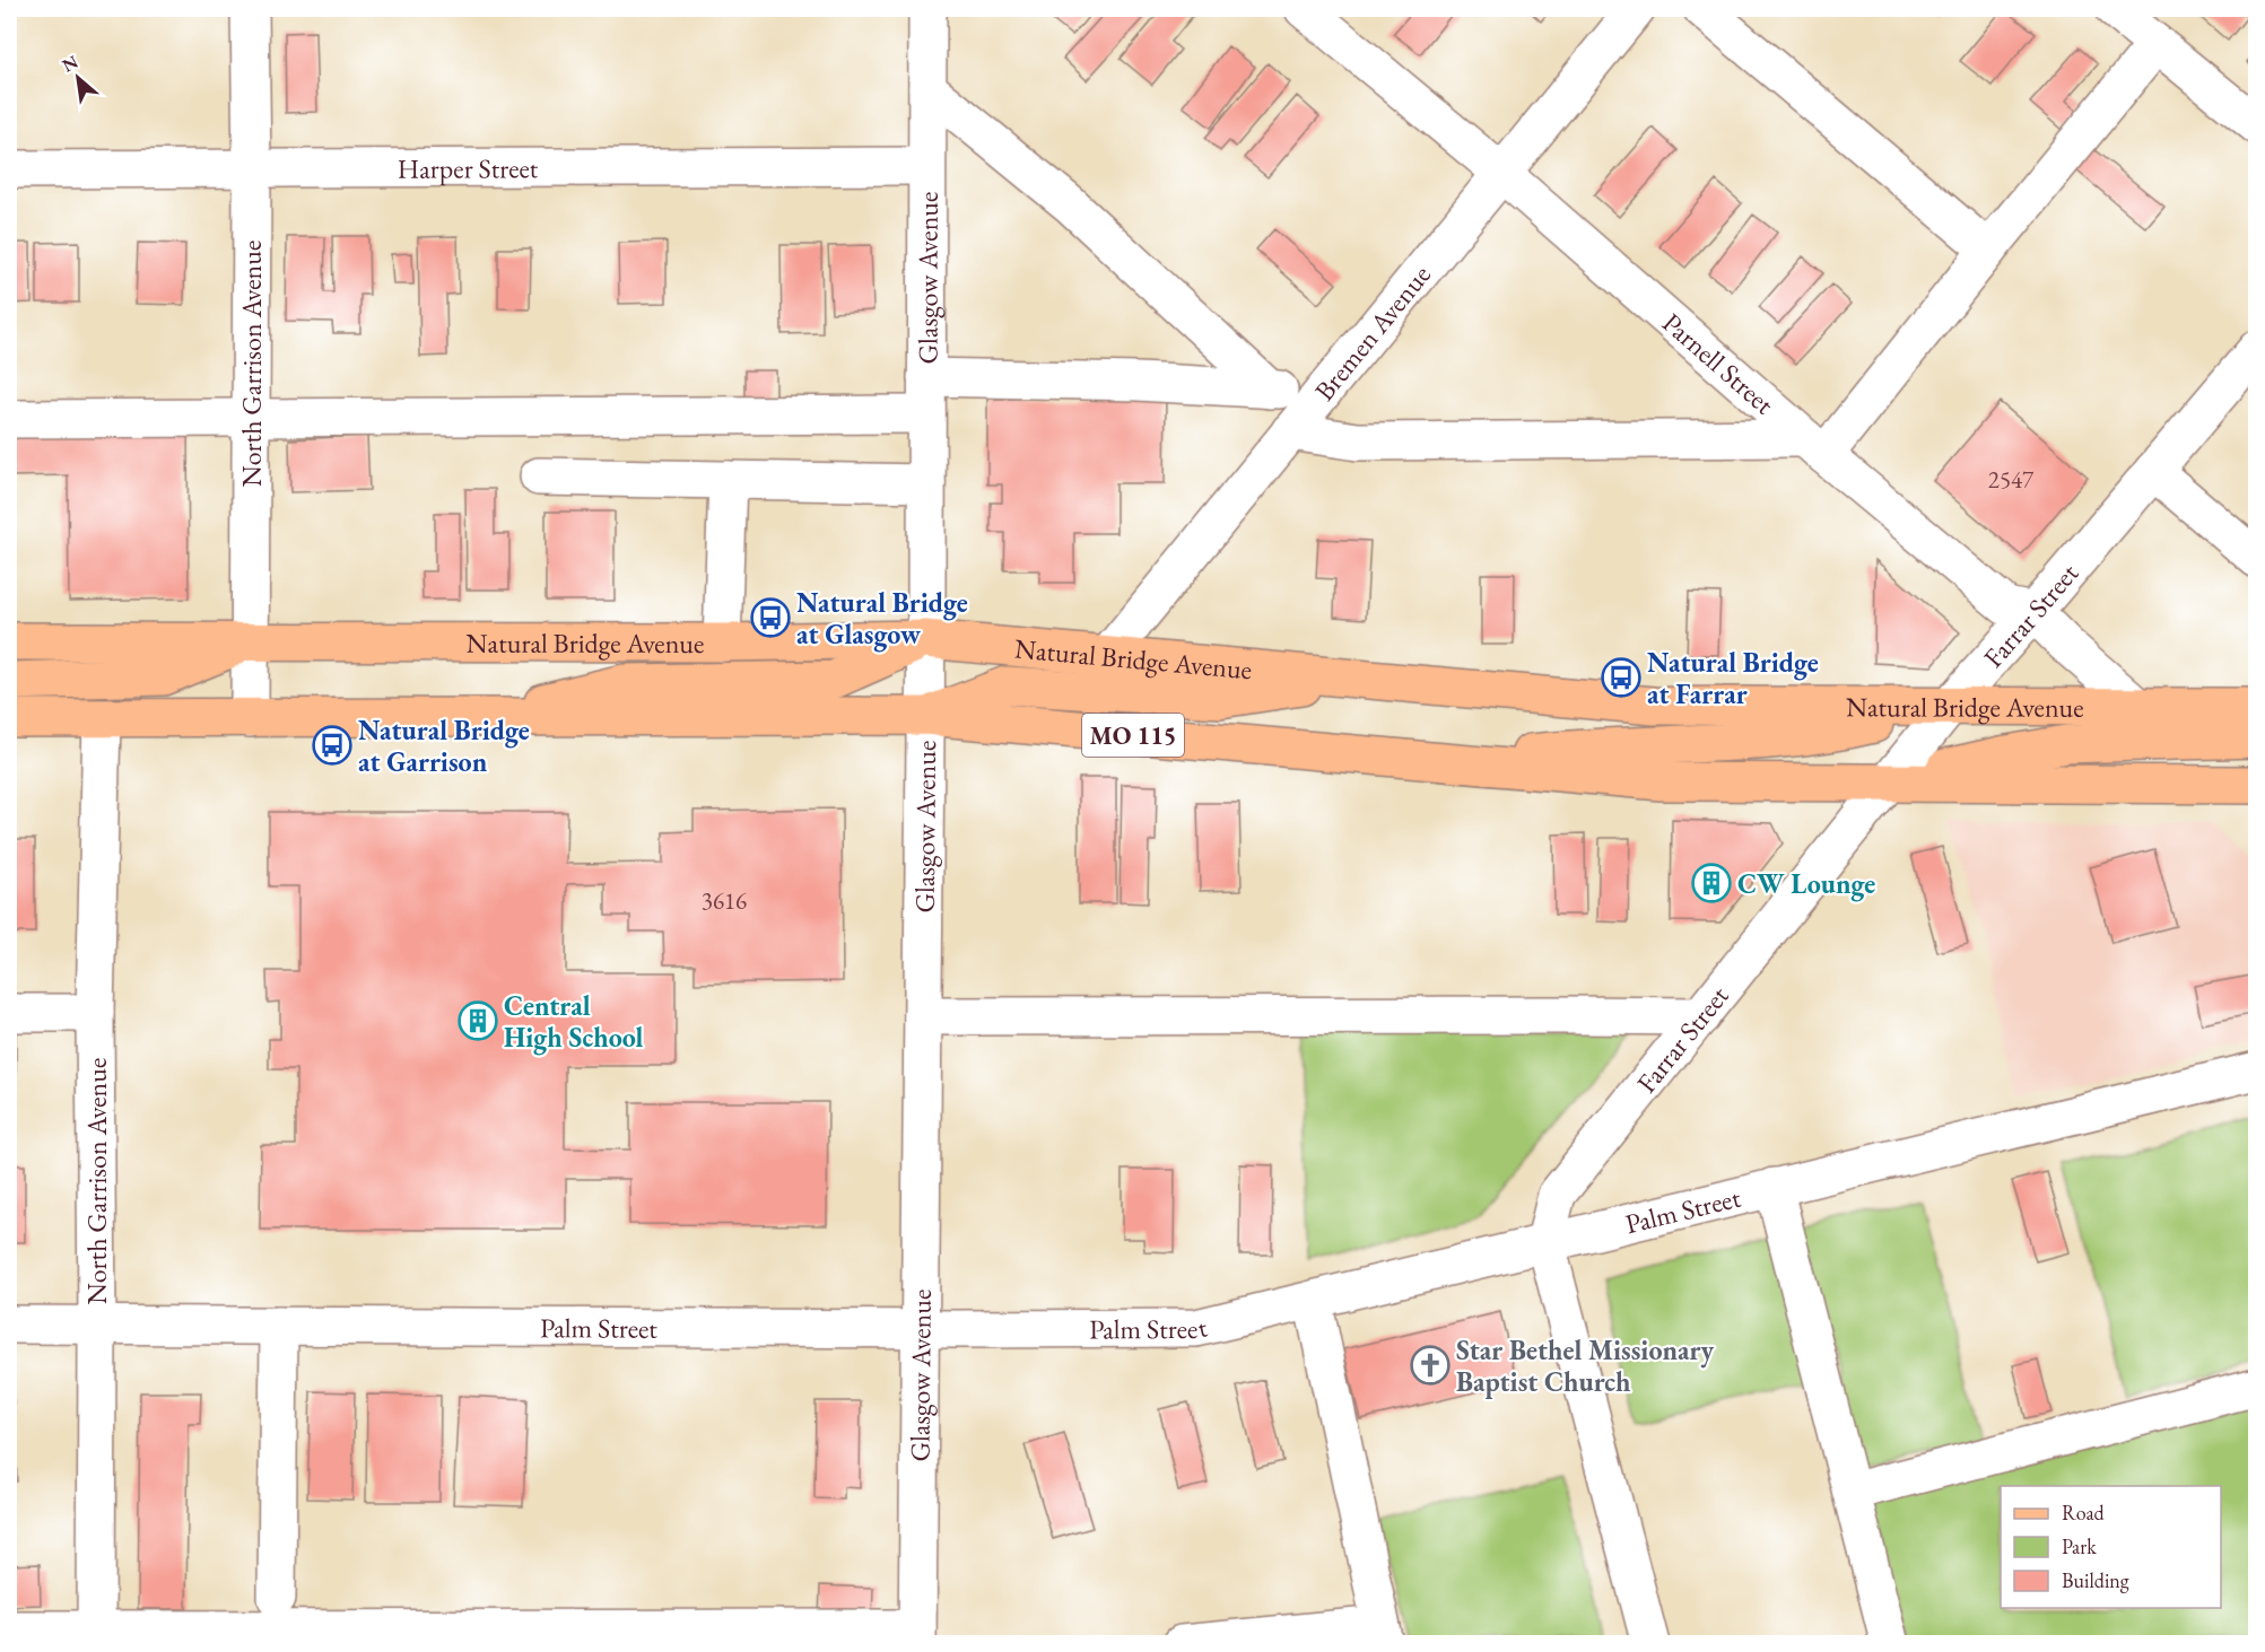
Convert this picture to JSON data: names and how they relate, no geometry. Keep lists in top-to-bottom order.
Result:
{
  "streets": {
    "main road": ["Natural Bridge Avenue", "MO 115"],
    "street": [
      "Harper Street",
      "Glasgow Avenue",
      "Bremen Avenue",
      "Parnell Street",
      "North Garrison Avenue",
      "Farrar Street",
      "Palm Street"
    ]
  },
  "crossings": [
    ["Harper Street", "Glasgow Avenue"],
    ["Harper Street", "North Garrison Avenue"],
    ["Glasgow Avenue", "Natural Bridge Avenue"],
    ["Glasgow Avenue", "MO 115"],
    ["Glasgow Avenue", "Palm Street"],
    ["Bremen Avenue", "Parnell Street"],
    ["Bremen Avenue", "Natural Bridge Avenue"],
    ["Parnell Street", "Farrar Street"],
    ["Parnell Street", "Natural Bridge Avenue"],
    ["North Garrison Avenue", "Natural Bridge Avenue"],
    ["North Garrison Avenue", "MO 115"],
    ["North Garrison Avenue", "Palm Street"],
    ["Farrar Street", "Natural Bridge Avenue"],
    ["Farrar Street", "MO 115"],
    ["Farrar Street", "Palm Street"]
  ],
  "places": {
    "bus stop": ["Natural Bridge at Glasgow", "Natural Bridge at Farrar", "Natural Bridge at Garrison"],
    "building": ["CW Lounge", "Central High School"],
    "church": ["Star Bethel Missionary Baptist Church"]
  },
  "house_numbers": ["2547", "3616"],
  "legend": ["Road", "Park", "Building"],
  "north": "top left"
}
